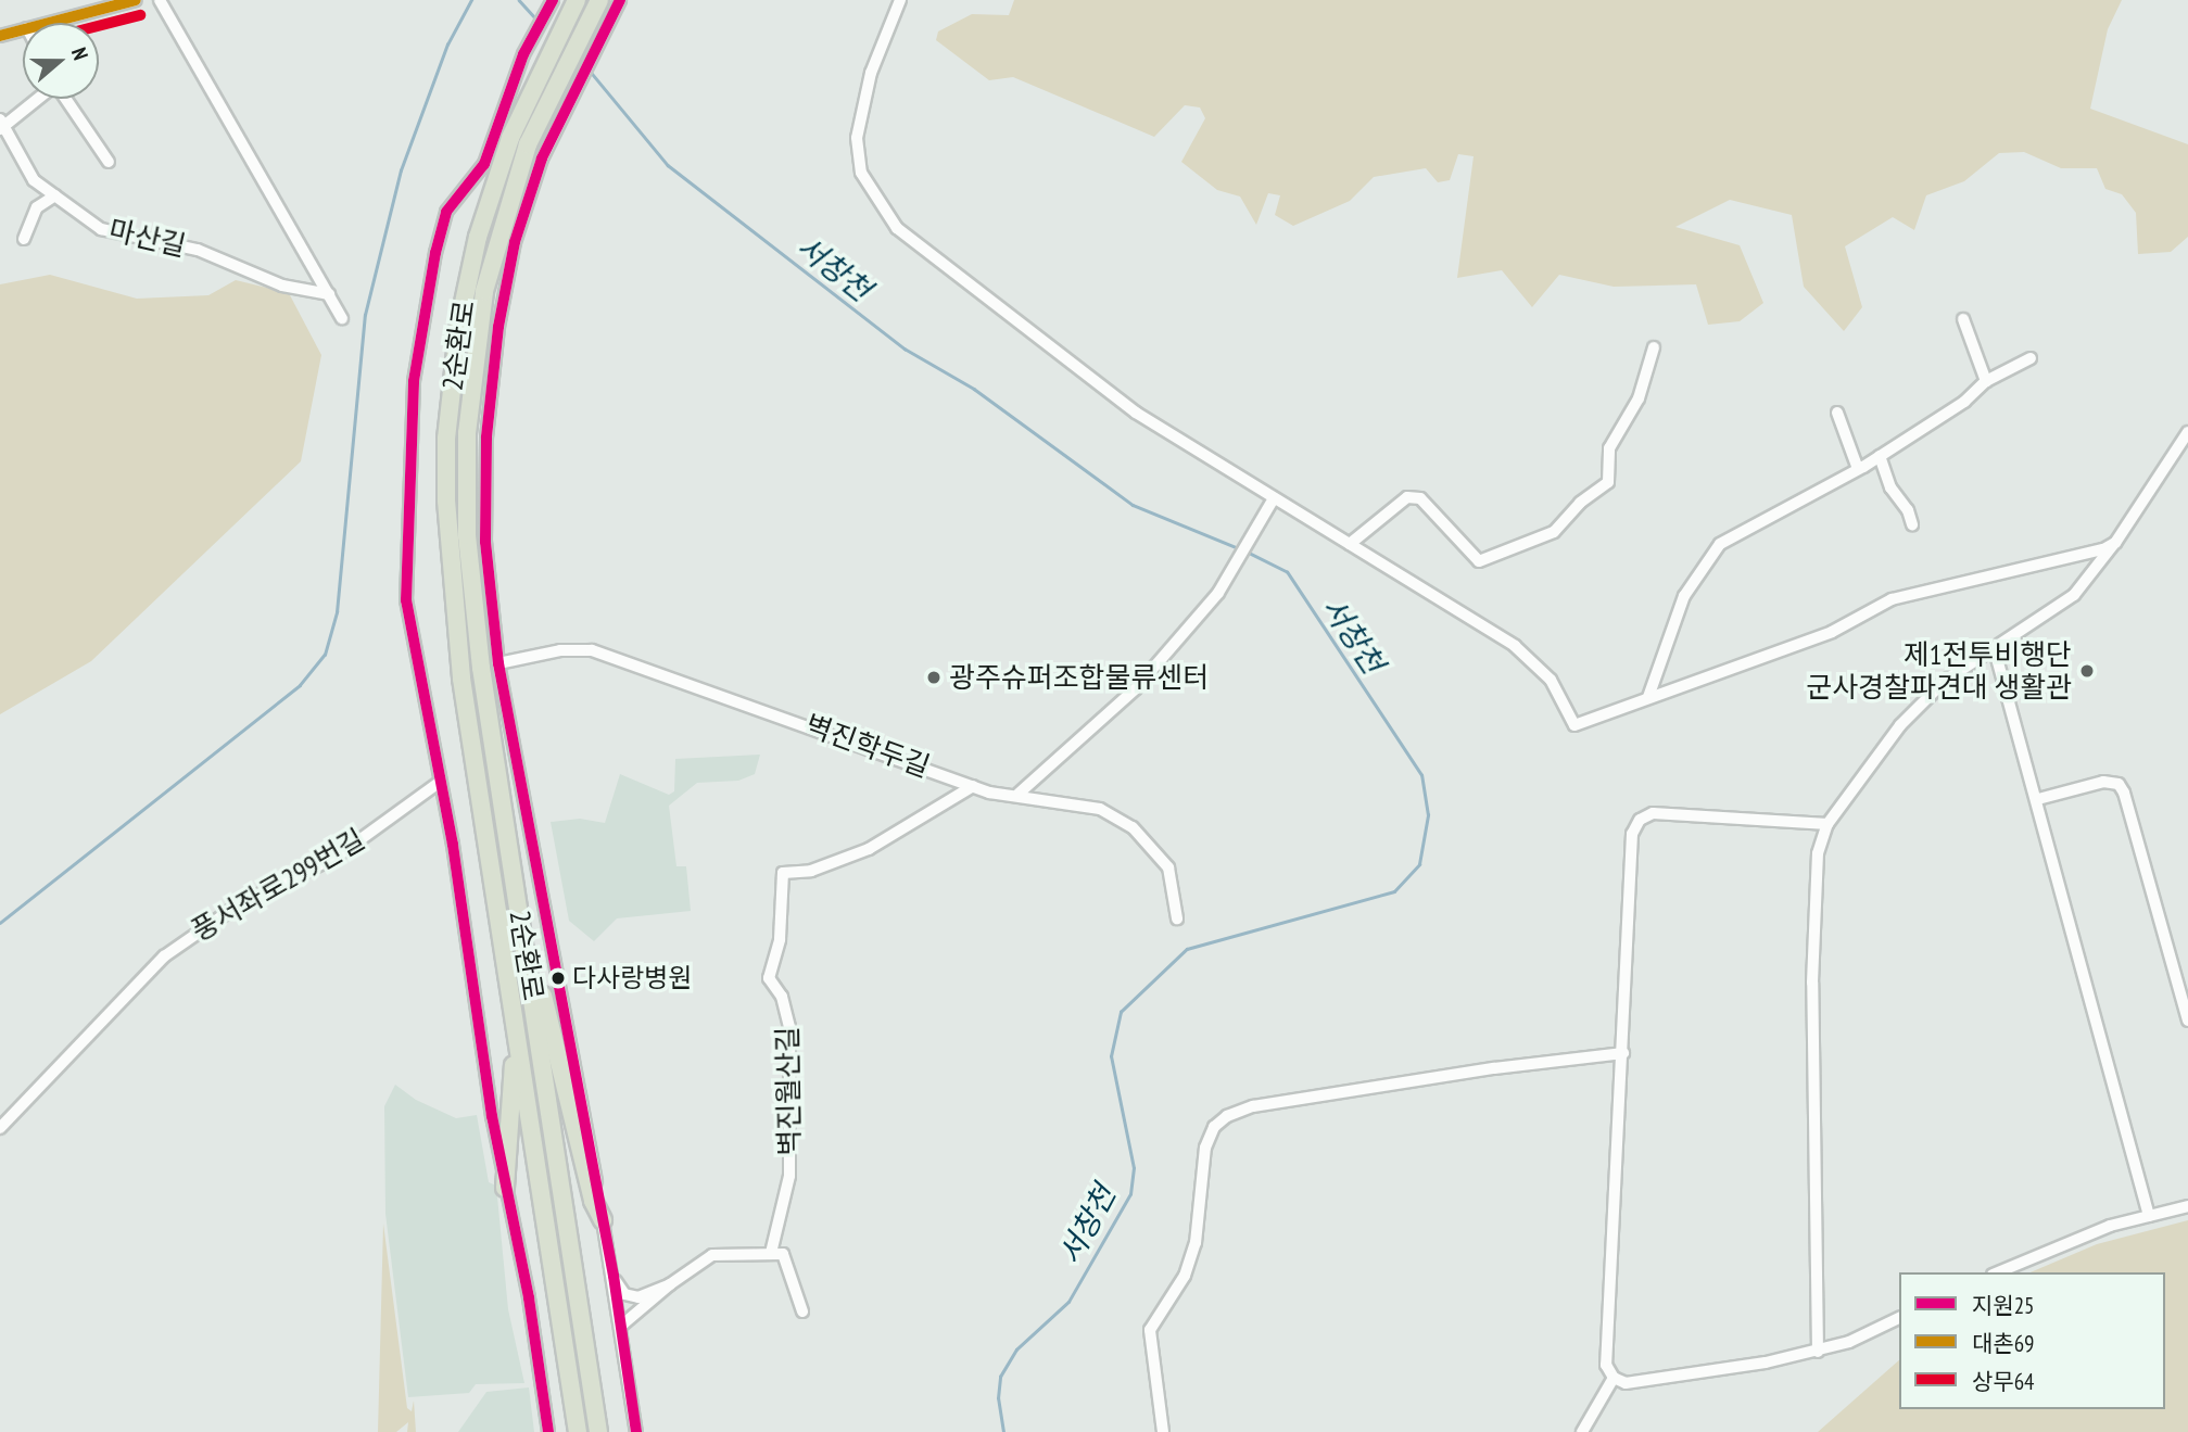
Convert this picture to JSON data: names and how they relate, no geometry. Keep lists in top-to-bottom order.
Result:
{
  "streets": {
    "highway": ["2순환로"],
    "street": [
      "마산길",
      "벽진학두길",
      "풍서좌로299번길",
      "벽진월산길"
    ]
  },
  "crossings": [
    ["벽진학두길", "벽진월산길"]
  ],
  "water": ["서창천"],
  "places": ["제1전투비행단 군사경찰파견대 생활관", "광주슈퍼조합물류센터", "다사랑병원"],
  "lines": ["transit line 지원25", "transit line 대촌69", "transit line 상무64"],
  "legend": ["지원25", "대촌69", "상무64"],
  "north": "right"
}
